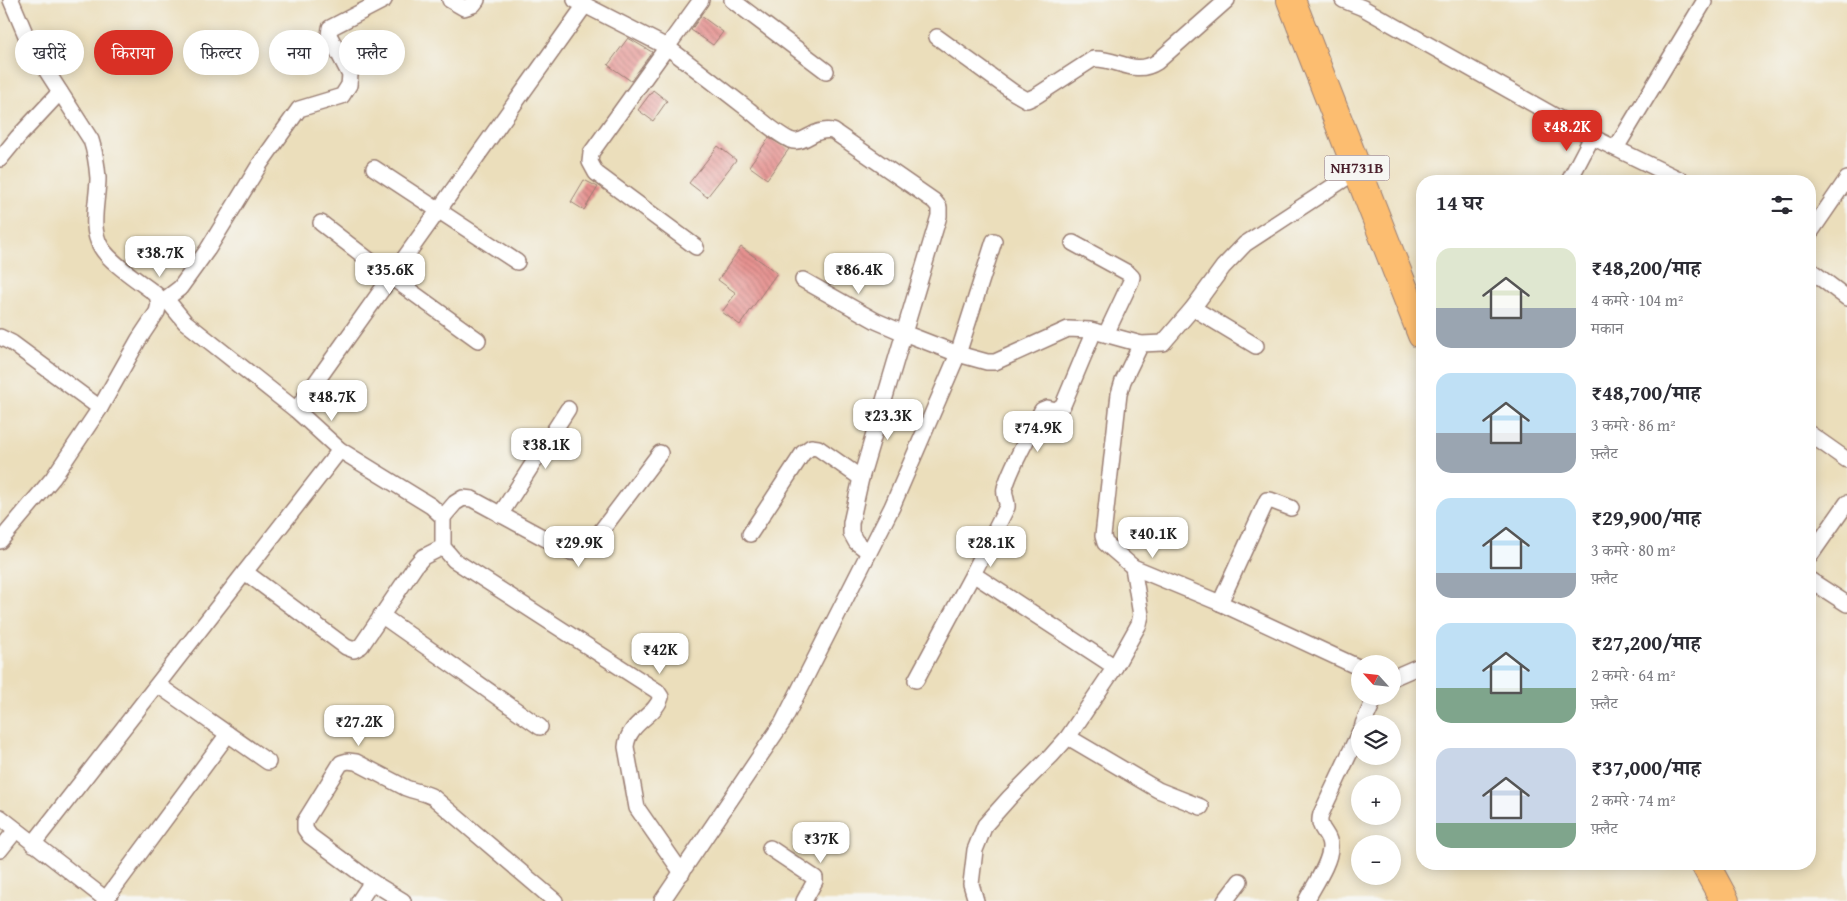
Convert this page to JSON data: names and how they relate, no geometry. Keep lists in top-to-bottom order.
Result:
{
  "streets": {
    "highway": ["NH731B"]
  },
  "north": "top left",
  "page": {
    "chip": [
      "खरीदें",
      "किराया",
      "फ़िल्टर",
      "नया",
      "फ़्लैट"
    ],
    "price": [
      "₹48.2K",
      "₹38.7K",
      "₹35.6K",
      "₹86.4K",
      "₹48.7K",
      "₹23.3K",
      "₹74.9K",
      "₹38.1K",
      "₹40.1K",
      "₹29.9K",
      "₹28.1K",
      "₹42K",
      "₹27.2K",
      "₹37K"
    ],
    "heading": "14 घर",
    "list": [
      {
        "name": "₹48,200/माह",
        "note": "4 कमरे · 104 m² · मकान"
      },
      {
        "name": "₹48,700/माह",
        "note": "3 कमरे · 86 m² · फ़्लैट"
      },
      {
        "name": "₹29,900/माह",
        "note": "3 कमरे · 80 m² · फ़्लैट"
      },
      {
        "name": "₹27,200/माह",
        "note": "2 कमरे · 64 m² · फ़्लैट"
      },
      {
        "name": "₹37,000/माह",
        "note": "2 कमरे · 74 m² · फ़्लैट"
      }
    ],
    "map_buttons": ["+", "−"]
  }
}
